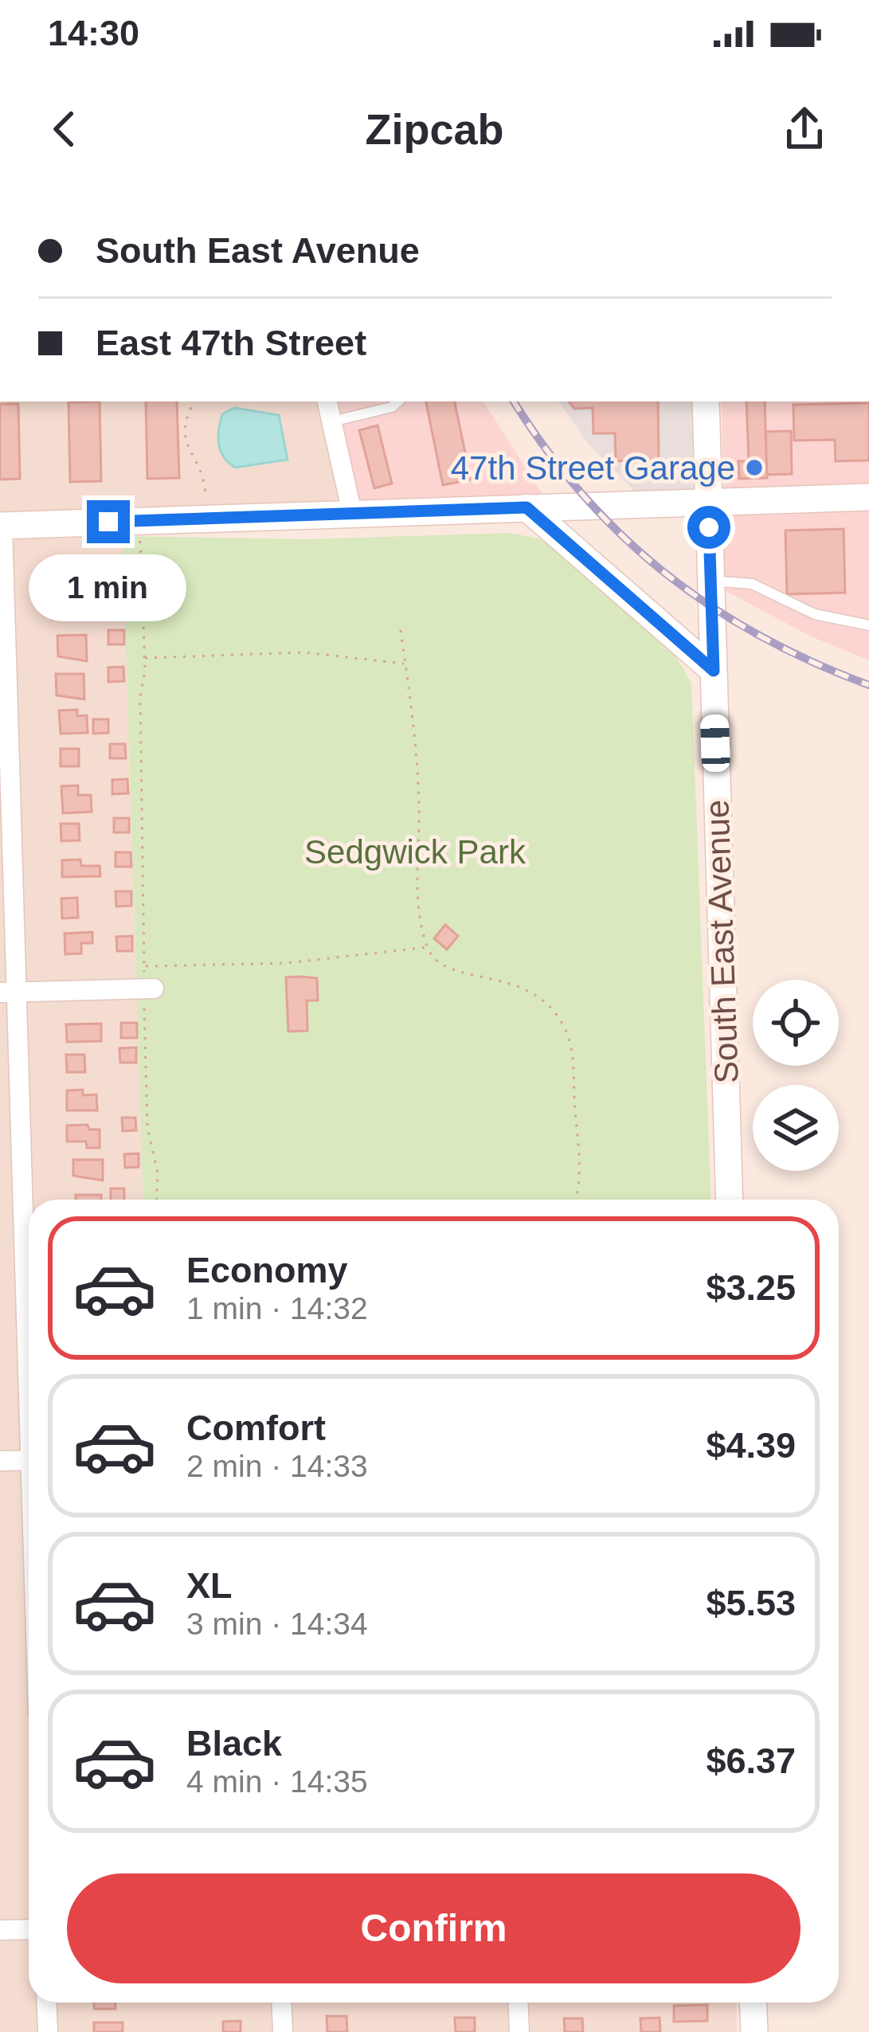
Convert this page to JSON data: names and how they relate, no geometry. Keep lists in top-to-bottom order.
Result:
{
  "streets": {
    "main road": ["South East Avenue"]
  },
  "parks": ["Sedgwick Park"],
  "places": ["47th Street Garage"],
  "page": {
    "status": "14:30",
    "header": "Zipcab",
    "banner": ["South East Avenue", "East 47th Street"],
    "bubble": "1 min",
    "list": [
      {
        "name": "Economy",
        "note": "1 min · 14:32",
        "value": "$3.25"
      },
      {
        "name": "Comfort",
        "note": "2 min · 14:33",
        "value": "$4.39"
      },
      {
        "name": "XL",
        "note": "3 min · 14:34",
        "value": "$5.53"
      },
      {
        "name": "Black",
        "note": "4 min · 14:35",
        "value": "$6.37"
      }
    ],
    "buttons": "Confirm"
  }
}
